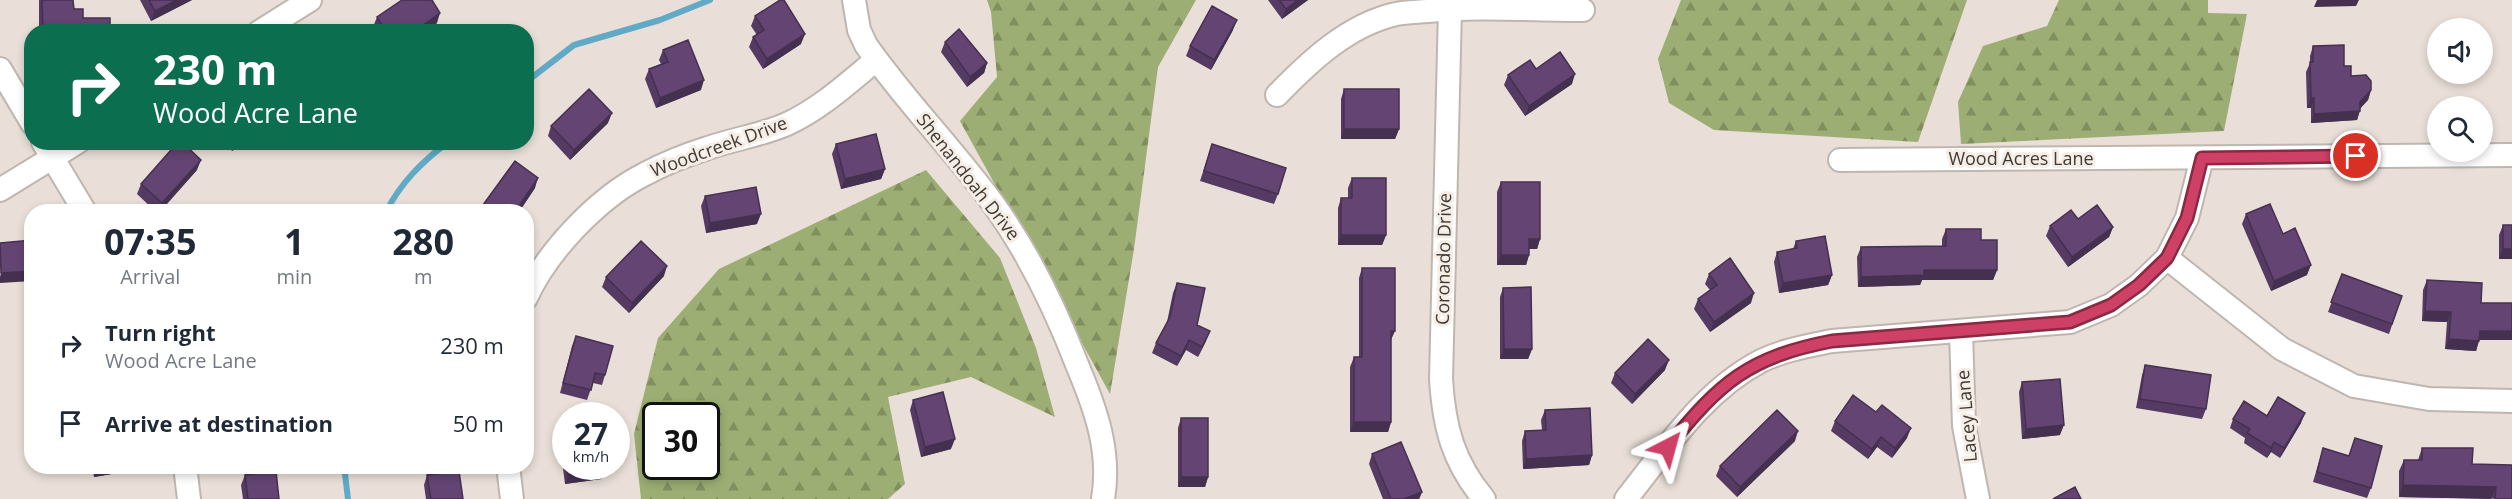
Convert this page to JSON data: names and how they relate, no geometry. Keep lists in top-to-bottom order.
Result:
{
  "streets": {
    "street": [
      "Woodcreek Drive",
      "Wood Acres Lane",
      "Shenandoah Drive",
      "Coronado Drive",
      "Lacey Lane"
    ]
  },
  "crossings": [
    ["Woodcreek Drive", "Shenandoah Drive"]
  ],
  "page": {
    "turn": ["230 m", "Wood Acre Lane"],
    "eta": [
      "07:35",
      "Arrival",
      "1",
      "min",
      "280",
      "m"
    ],
    "list": [
      {
        "name": "Turn right",
        "note": "Wood Acre Lane",
        "value": "230 m"
      },
      {
        "name": "Arrive at destination",
        "value": "50 m"
      }
    ],
    "speed": "27 km/h",
    "limit": "30"
  }
}
